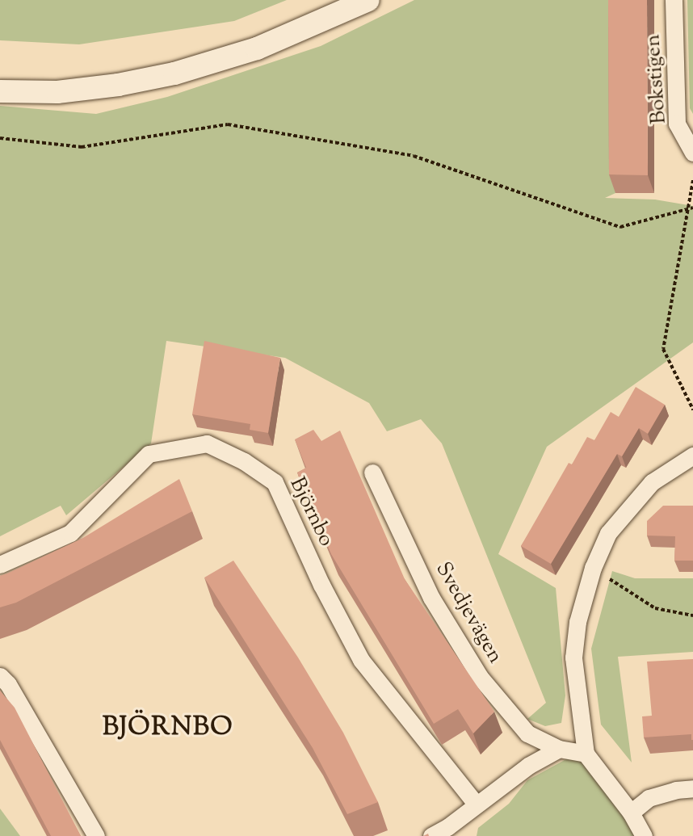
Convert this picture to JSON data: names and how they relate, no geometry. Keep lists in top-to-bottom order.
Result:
{
  "streets": {
    "street": ["Bokstigen", "Björnbo", "Svedjevägen"]
  },
  "districts": ["BJÖRNBO"]
}
